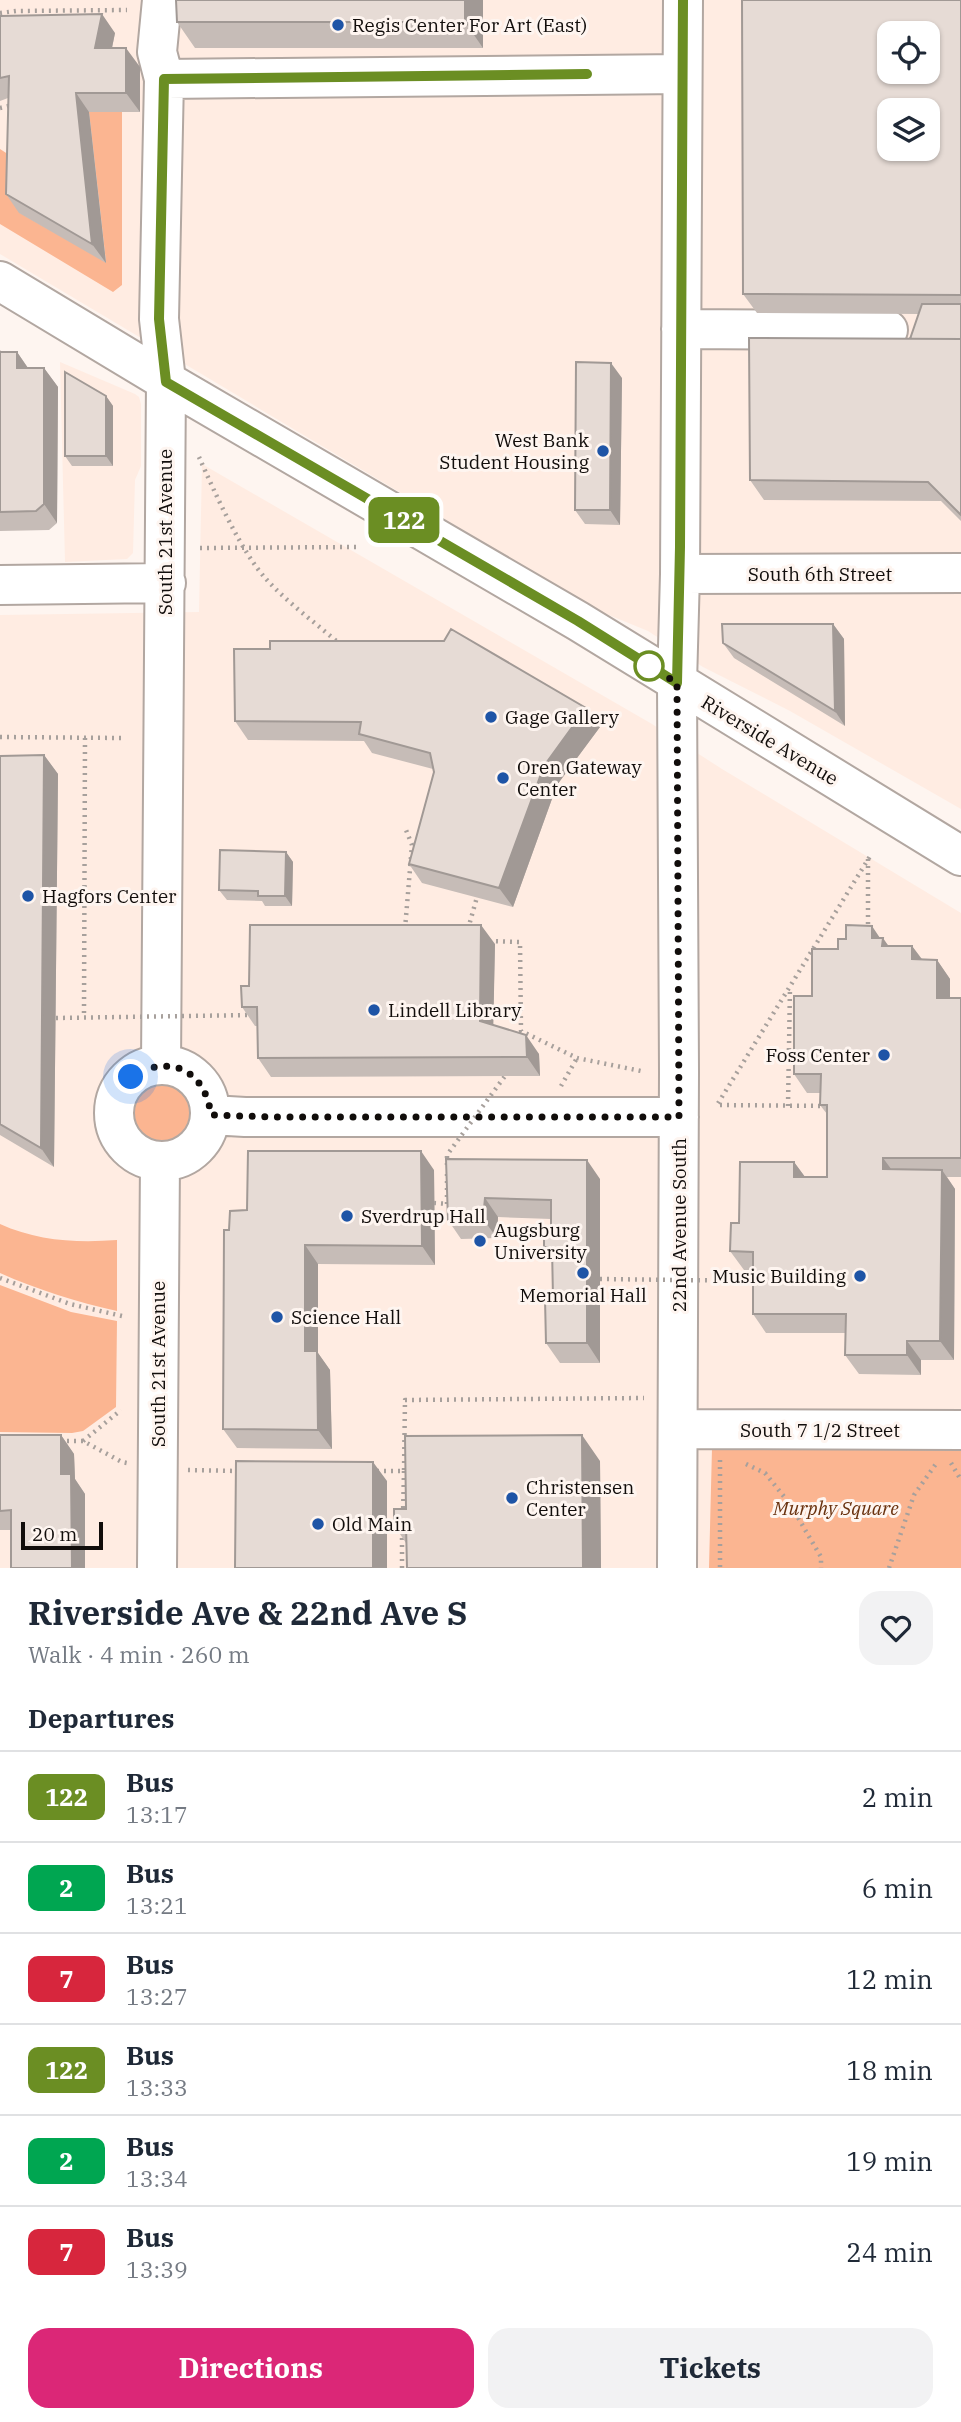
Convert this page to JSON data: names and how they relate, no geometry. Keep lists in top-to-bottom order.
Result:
{
  "streets": {
    "street": [
      "South 21st Avenue",
      "South 6th Street",
      "Riverside Avenue",
      "22nd Avenue South",
      "South 7 1/2 Street"
    ]
  },
  "crossings": [
    ["South 21st Avenue", "Riverside Avenue"],
    ["South 6th Street", "22nd Avenue South"],
    ["Riverside Avenue", "22nd Avenue South"],
    ["22nd Avenue South", "South 7 1/2 Street"]
  ],
  "parks": ["Murphy Square"],
  "places": [
    "Regis Center For Art (East)",
    "West Bank Student Housing",
    "Gage Gallery",
    "Oren Gateway Center",
    "Hagfors Center",
    "Lindell Library",
    "Foss Center",
    "Sverdrup Hall",
    "Augsburg University",
    "Memorial Hall",
    "Music Building",
    "Science Hall",
    "Christensen Center",
    "Old Main"
  ],
  "lines": ["bus line 122"],
  "scale_bar": "20 m",
  "page": {
    "on_map": "122",
    "scale": "20 m",
    "heading": [
      ["Riverside Ave & 22nd Ave S", "Walk · 4 min · 260 m"],
      "Departures"
    ],
    "list": [
      {
        "mark": "122",
        "name": "Bus",
        "note": "13:17",
        "value": "2 min"
      },
      {
        "mark": "2",
        "name": "Bus",
        "note": "13:21",
        "value": "6 min"
      },
      {
        "mark": "7",
        "name": "Bus",
        "note": "13:27",
        "value": "12 min"
      },
      {
        "mark": "122",
        "name": "Bus",
        "note": "13:33",
        "value": "18 min"
      },
      {
        "mark": "2",
        "name": "Bus",
        "note": "13:34",
        "value": "19 min"
      },
      {
        "mark": "7",
        "name": "Bus",
        "note": "13:39",
        "value": "24 min"
      }
    ],
    "buttons": ["Directions", "Tickets"]
  }
}
